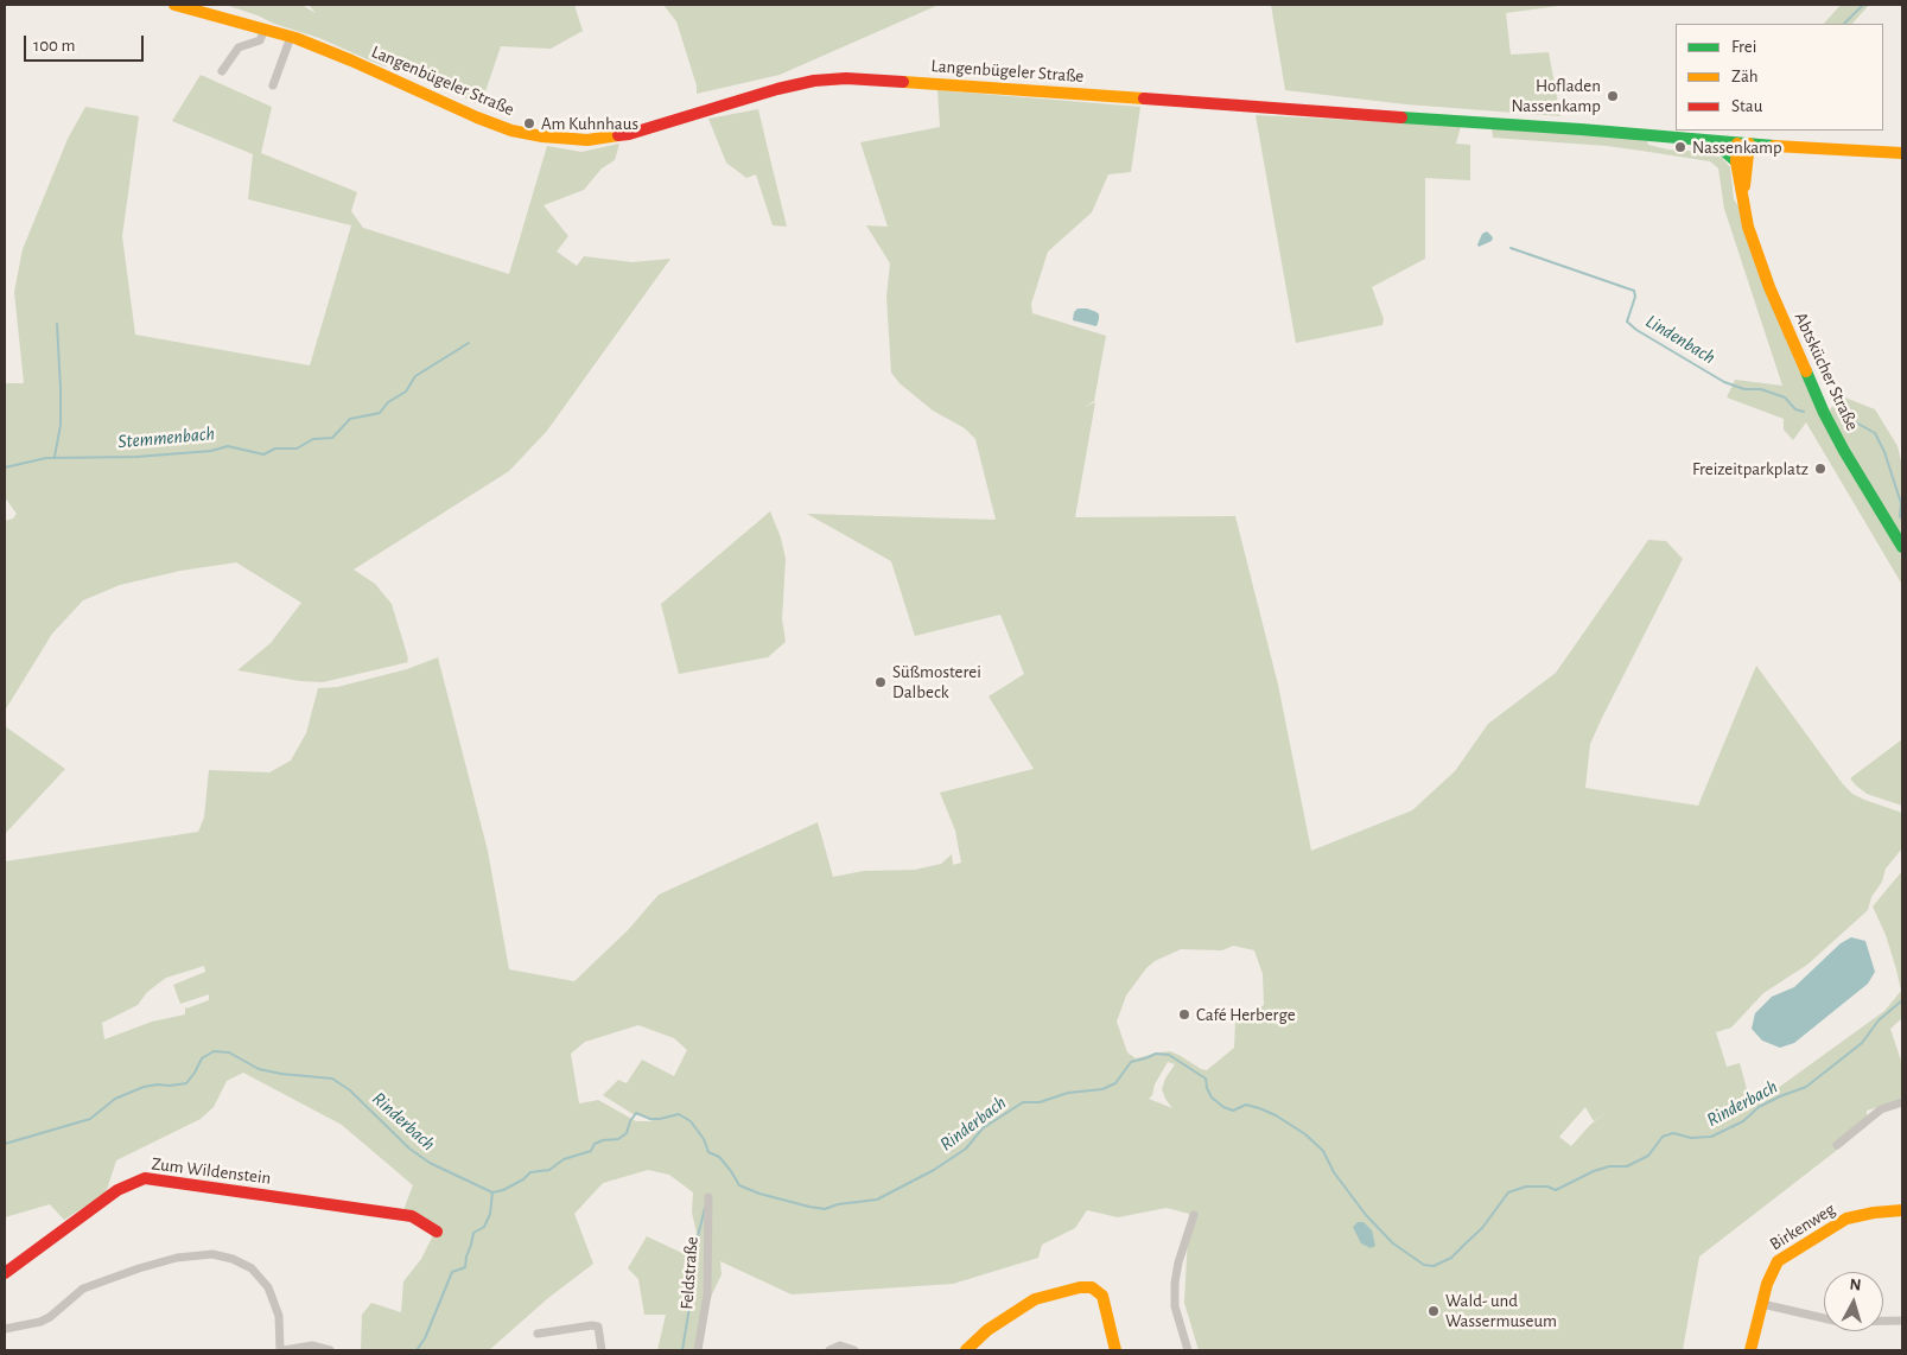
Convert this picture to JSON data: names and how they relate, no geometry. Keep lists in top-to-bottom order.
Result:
{
  "streets": {
    "main road": [
      "Langenbügeler Straße",
      "Abtskücher Straße",
      "Zum Wildenstein",
      "Birkenweg"
    ],
    "street": ["Feldstraße"]
  },
  "crossings": [
    ["Langenbügeler Straße", "Abtskücher Straße"]
  ],
  "water": ["Lindenbach", "Stemmenbach", "Rinderbach"],
  "places": [
    "Hofladen Nassenkamp",
    "Am Kuhnhaus",
    "Nassenkamp",
    "Freizeitparkplatz",
    "Süßmosterei Dalbeck",
    "Café Herberge",
    "Wald- und Wassermuseum"
  ],
  "legend": ["Frei", "Zäh", "Stau"],
  "scale_bar": "100 m",
  "north": "top"
}
